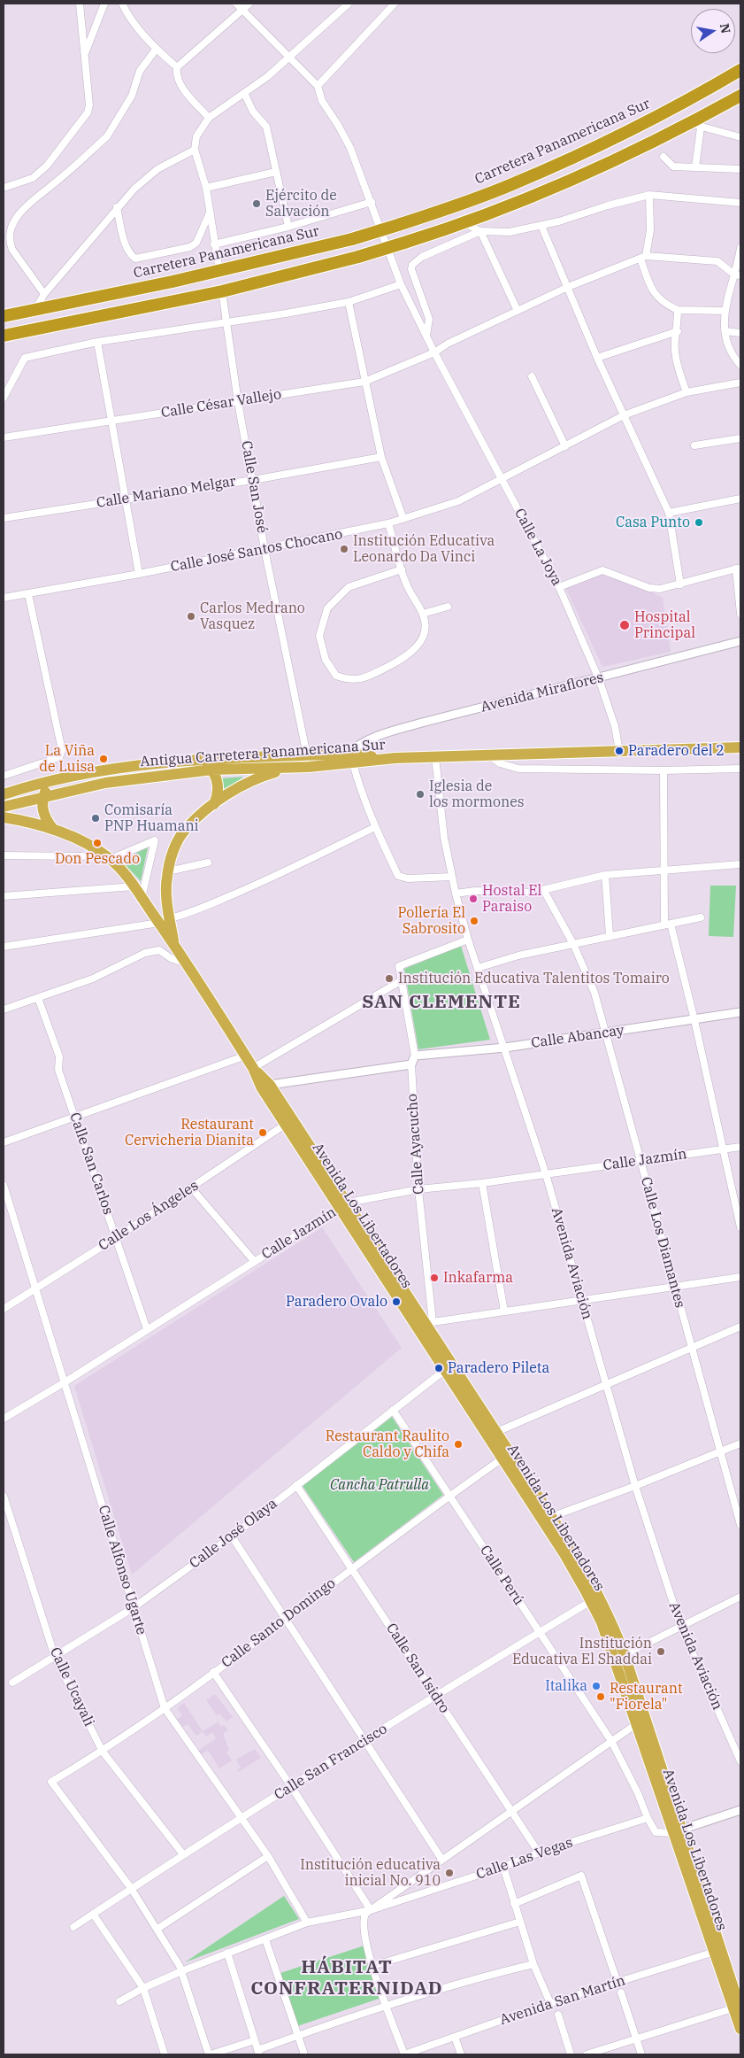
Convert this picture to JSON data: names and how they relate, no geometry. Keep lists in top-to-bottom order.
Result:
{
  "streets": {
    "highway": ["Carretera Panamericana Sur", "Antigua Carretera Panamericana Sur", "Avenida Los Libertadores"],
    "street": [
      "Calle César Vallejo",
      "Calle San José",
      "Calle Mariano Melgar",
      "Calle La Joya",
      "Calle José Santos Chocano",
      "Avenida Miraflores",
      "Calle Abancay",
      "Calle Ayacucho",
      "Calle Jazmín",
      "Calle San Carlos",
      "Calle Los Ángeles",
      "Calle Los Diamantes",
      "Avenida Aviación",
      "Calle José Olaya",
      "Calle Alfonso Ugarte",
      "Calle Perú",
      "Calle Santo Domingo",
      "Calle San Isidro",
      "Calle Ucayali",
      "Calle San Francisco",
      "Calle Las Vegas",
      "Avenida San Martín"
    ]
  },
  "crossings": [
    ["Calle César Vallejo", "Calle San José"],
    ["Calle César Vallejo", "Calle La Joya"],
    ["Calle San José", "Calle Mariano Melgar"],
    ["Calle San José", "Calle José Santos Chocano"],
    ["Calle San José", "Antigua Carretera Panamericana Sur"],
    ["Calle La Joya", "Calle José Santos Chocano"],
    ["Calle La Joya", "Avenida Miraflores"],
    ["Calle La Joya", "Antigua Carretera Panamericana Sur"],
    ["Avenida Miraflores", "Antigua Carretera Panamericana Sur"],
    ["Antigua Carretera Panamericana Sur", "Avenida Aviación"],
    ["Calle Abancay", "Calle Ayacucho"],
    ["Calle Abancay", "Calle Los Diamantes"],
    ["Calle Abancay", "Avenida Aviación"],
    ["Calle Ayacucho", "Calle Jazmín"],
    ["Calle Ayacucho", "Avenida Los Libertadores"],
    ["Calle Jazmín", "Calle San Carlos"],
    ["Calle Jazmín", "Avenida Los Libertadores"],
    ["Calle Jazmín", "Calle Los Diamantes"],
    ["Calle Jazmín", "Avenida Aviación"],
    ["Calle Jazmín", "Calle Alfonso Ugarte"],
    ["Calle San Carlos", "Calle Los Ángeles"],
    ["Calle Los Ángeles", "Avenida Los Libertadores"],
    ["Calle Los Ángeles", "Calle Alfonso Ugarte"],
    ["Avenida Los Libertadores", "Calle José Olaya"],
    ["Avenida Los Libertadores", "Calle Santo Domingo"],
    ["Avenida Los Libertadores", "Calle San Francisco"],
    ["Avenida Los Libertadores", "Avenida San Martín"],
    ["Calle José Olaya", "Calle Alfonso Ugarte"],
    ["Calle José Olaya", "Calle Perú"],
    ["Calle José Olaya", "Calle San Isidro"],
    ["Calle José Olaya", "Calle Ucayali"],
    ["Calle Alfonso Ugarte", "Calle Santo Domingo"],
    ["Calle Alfonso Ugarte", "Calle San Francisco"],
    ["Calle Alfonso Ugarte", "Calle Las Vegas"],
    ["Calle Perú", "Calle Santo Domingo"],
    ["Calle Perú", "Calle San Francisco"],
    ["Calle Perú", "Calle Las Vegas"],
    ["Calle Santo Domingo", "Calle San Isidro"],
    ["Calle Santo Domingo", "Calle Ucayali"],
    ["Calle Santo Domingo", "Calle San Francisco"],
    ["Calle San Isidro", "Calle San Francisco"],
    ["Calle San Isidro", "Calle Las Vegas"],
    ["Calle Ucayali", "Calle San Francisco"]
  ],
  "districts": ["SAN CLEMENTE", "HÁBITAT CONFRATERNIDAD"],
  "parks": ["Cancha Patrulla"],
  "places": [
    "Ejército de Salvación",
    "Casa Punto",
    "Institución Educativa Leonardo Da Vinci",
    "Carlos Medrano Vasquez",
    "Hospital Principal",
    "Paradero del 2",
    "La Viña de Luisa",
    "Iglesia de los mormones",
    "Comisaría PNP Huamani",
    "Don Pescado",
    "Hostal El Paraiso",
    "Pollería El Sabrosito",
    "Institución Educativa Talentitos Tomairo",
    "Restaurant Cervicheria Dianita",
    "Inkafarma",
    "Paradero Ovalo",
    "Paradero Pileta",
    "Restaurant Raulito Caldo y Chifa",
    "Institución Educativa El Shaddai",
    "Italika",
    "Restaurant \"Fiorela\"",
    "Institución educativa inicial No. 910"
  ],
  "north": "right"
}
